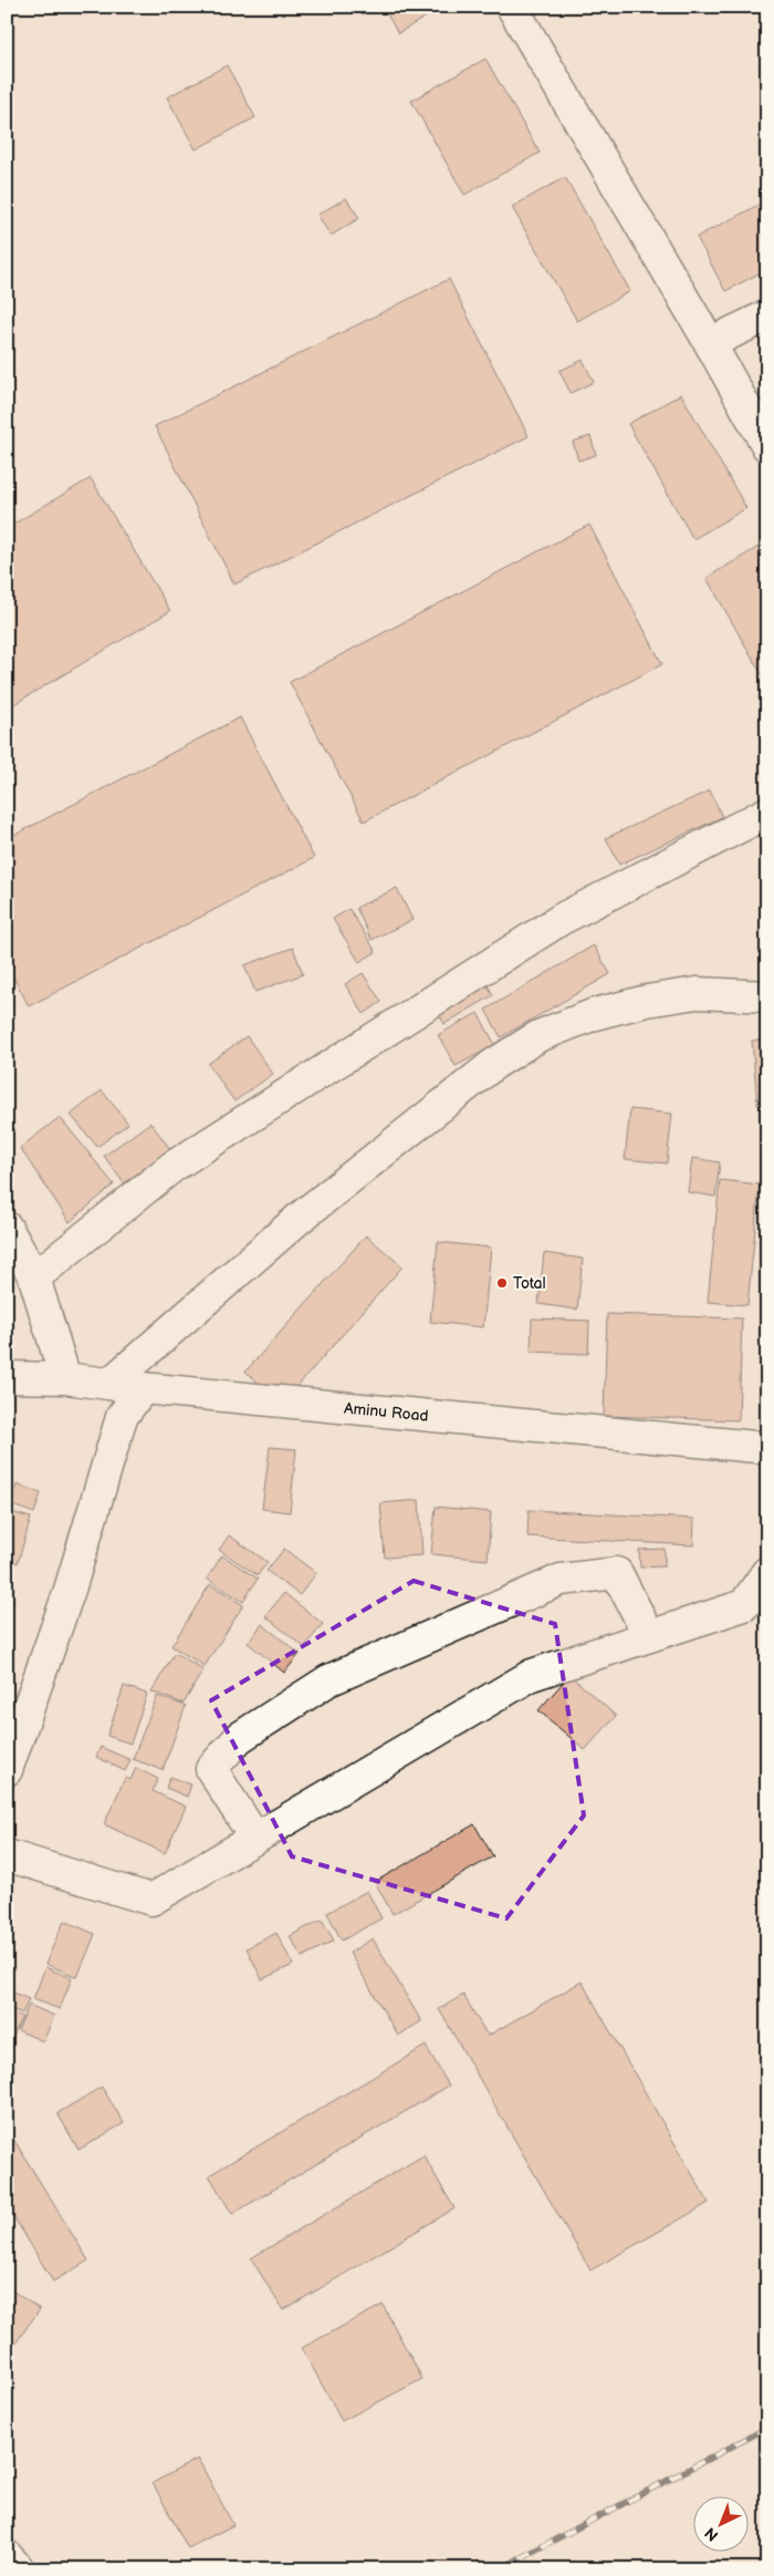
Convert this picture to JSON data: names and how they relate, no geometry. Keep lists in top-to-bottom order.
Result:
{
  "streets": {
    "street": ["Aminu Road"]
  },
  "places": ["Total"],
  "north": "bottom left"
}
